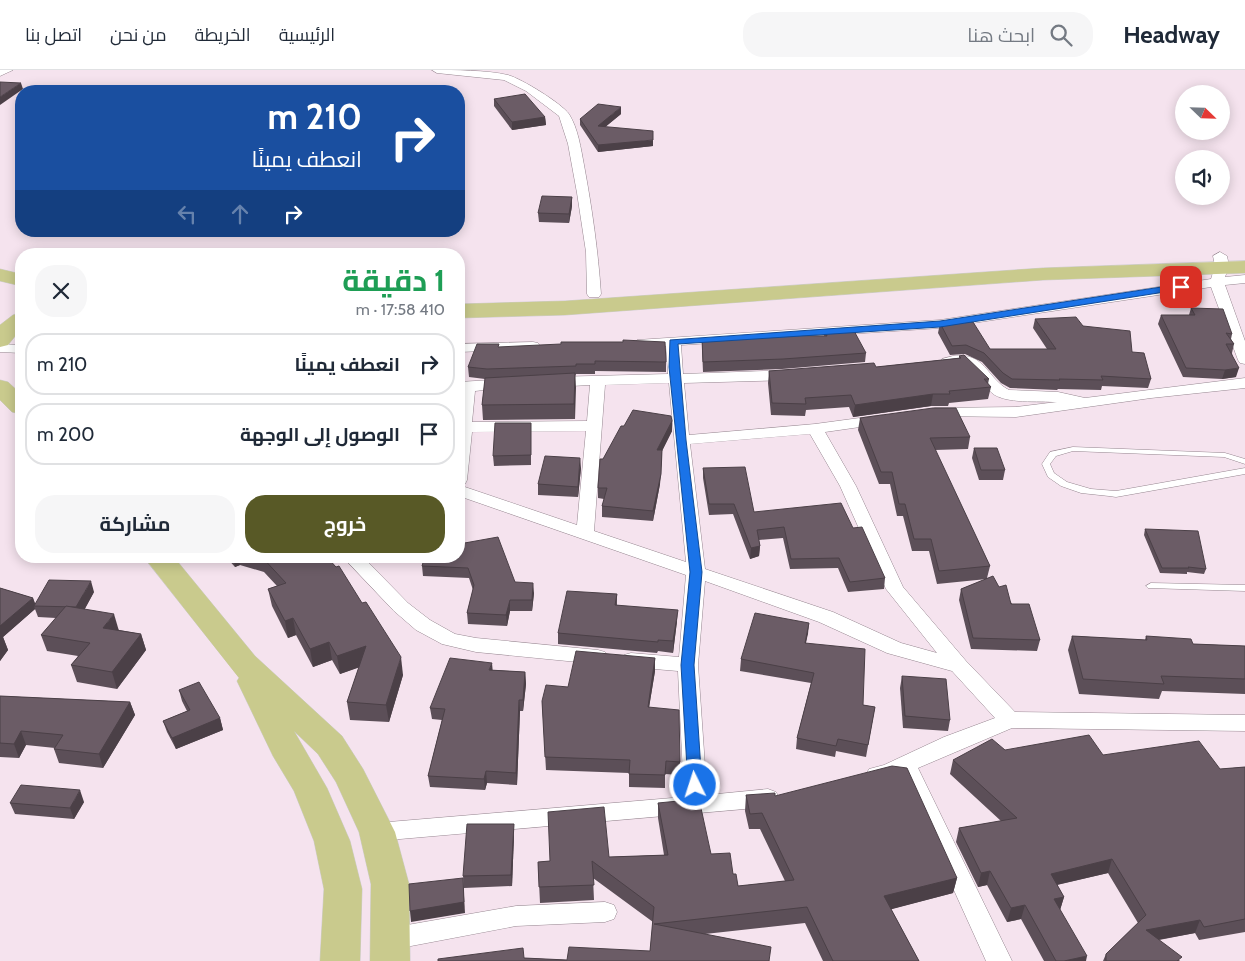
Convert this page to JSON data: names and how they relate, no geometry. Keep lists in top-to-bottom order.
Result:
{
  "north": "bottom right",
  "page": {
    "header": "Headway",
    "search": "ابحث هنا",
    "nav": [
      "الرئيسية",
      "الخريطة",
      "من نحن",
      "اتصل بنا"
    ],
    "turn": ["210 m", "انعطف يمينًا"],
    "heading": ["1 دقيقة", "410 m · 17:58"],
    "list": [
      {
        "name": "انعطف يمينًا",
        "value": "210 m"
      },
      {
        "name": "الوصول إلى الوجهة",
        "value": "200 m"
      }
    ],
    "buttons": ["خروج", "مشاركة"]
  }
}
